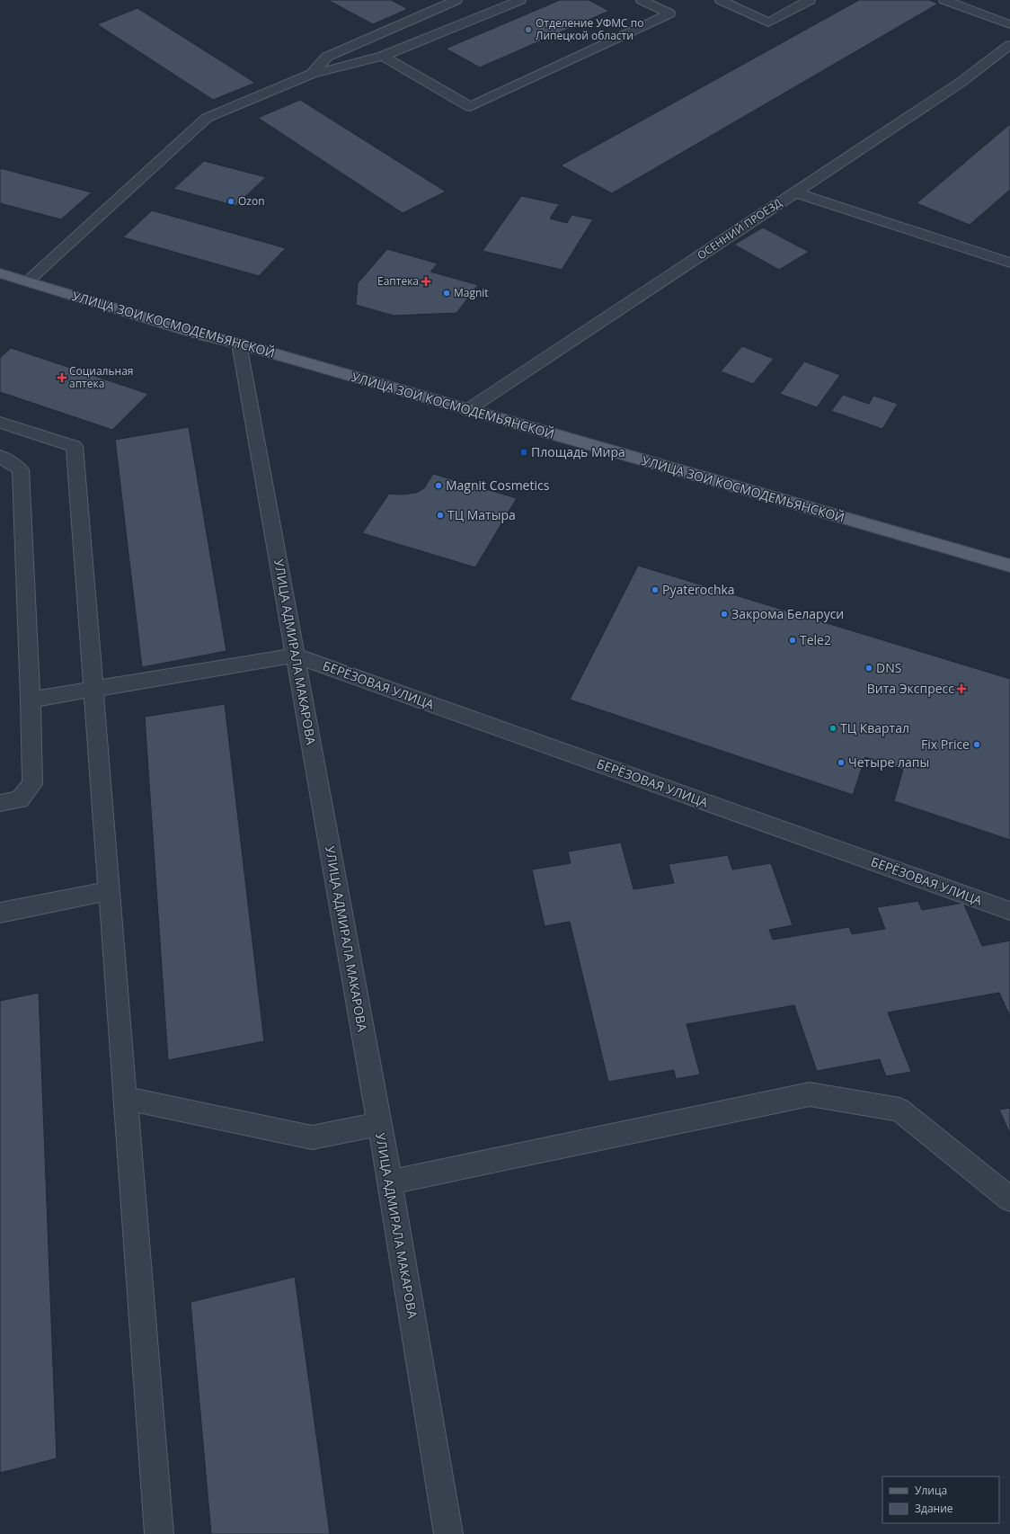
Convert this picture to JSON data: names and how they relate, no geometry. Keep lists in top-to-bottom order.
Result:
{
  "streets": {
    "main road": ["УЛИЦА ЗОИ КОСМОДЕМЬЯНСКОЙ"],
    "street": ["ОСЕННИЙ ПРОЕЗД", "УЛИЦА АДМИРАЛА МАКАРОВА", "БЕРЁЗОВАЯ УЛИЦА"]
  },
  "crossings": [
    ["ОСЕННИЙ ПРОЕЗД", "УЛИЦА ЗОИ КОСМОДЕМЬЯНСКОЙ"],
    ["УЛИЦА ЗОИ КОСМОДЕМЬЯНСКОЙ", "УЛИЦА АДМИРАЛА МАКАРОВА"],
    ["УЛИЦА АДМИРАЛА МАКАРОВА", "БЕРЁЗОВАЯ УЛИЦА"]
  ],
  "places": {
    "other": [
      "Отделение УФМС по Липецкой области",
      "Ozon",
      "Magnit",
      "Magnit Cosmetics",
      "ТЦ Матыра",
      "Pyaterochka",
      "Закрома Беларуси",
      "Tele2",
      "DNS",
      "ТЦ Квартал",
      "Fix Price",
      "Четыре лапы"
    ],
    "health": ["Еаптека", "Социальная аптека", "Вита Экспресс"],
    "transit": ["Площадь Мира"]
  },
  "legend": ["Улица", "Здание"]
}
